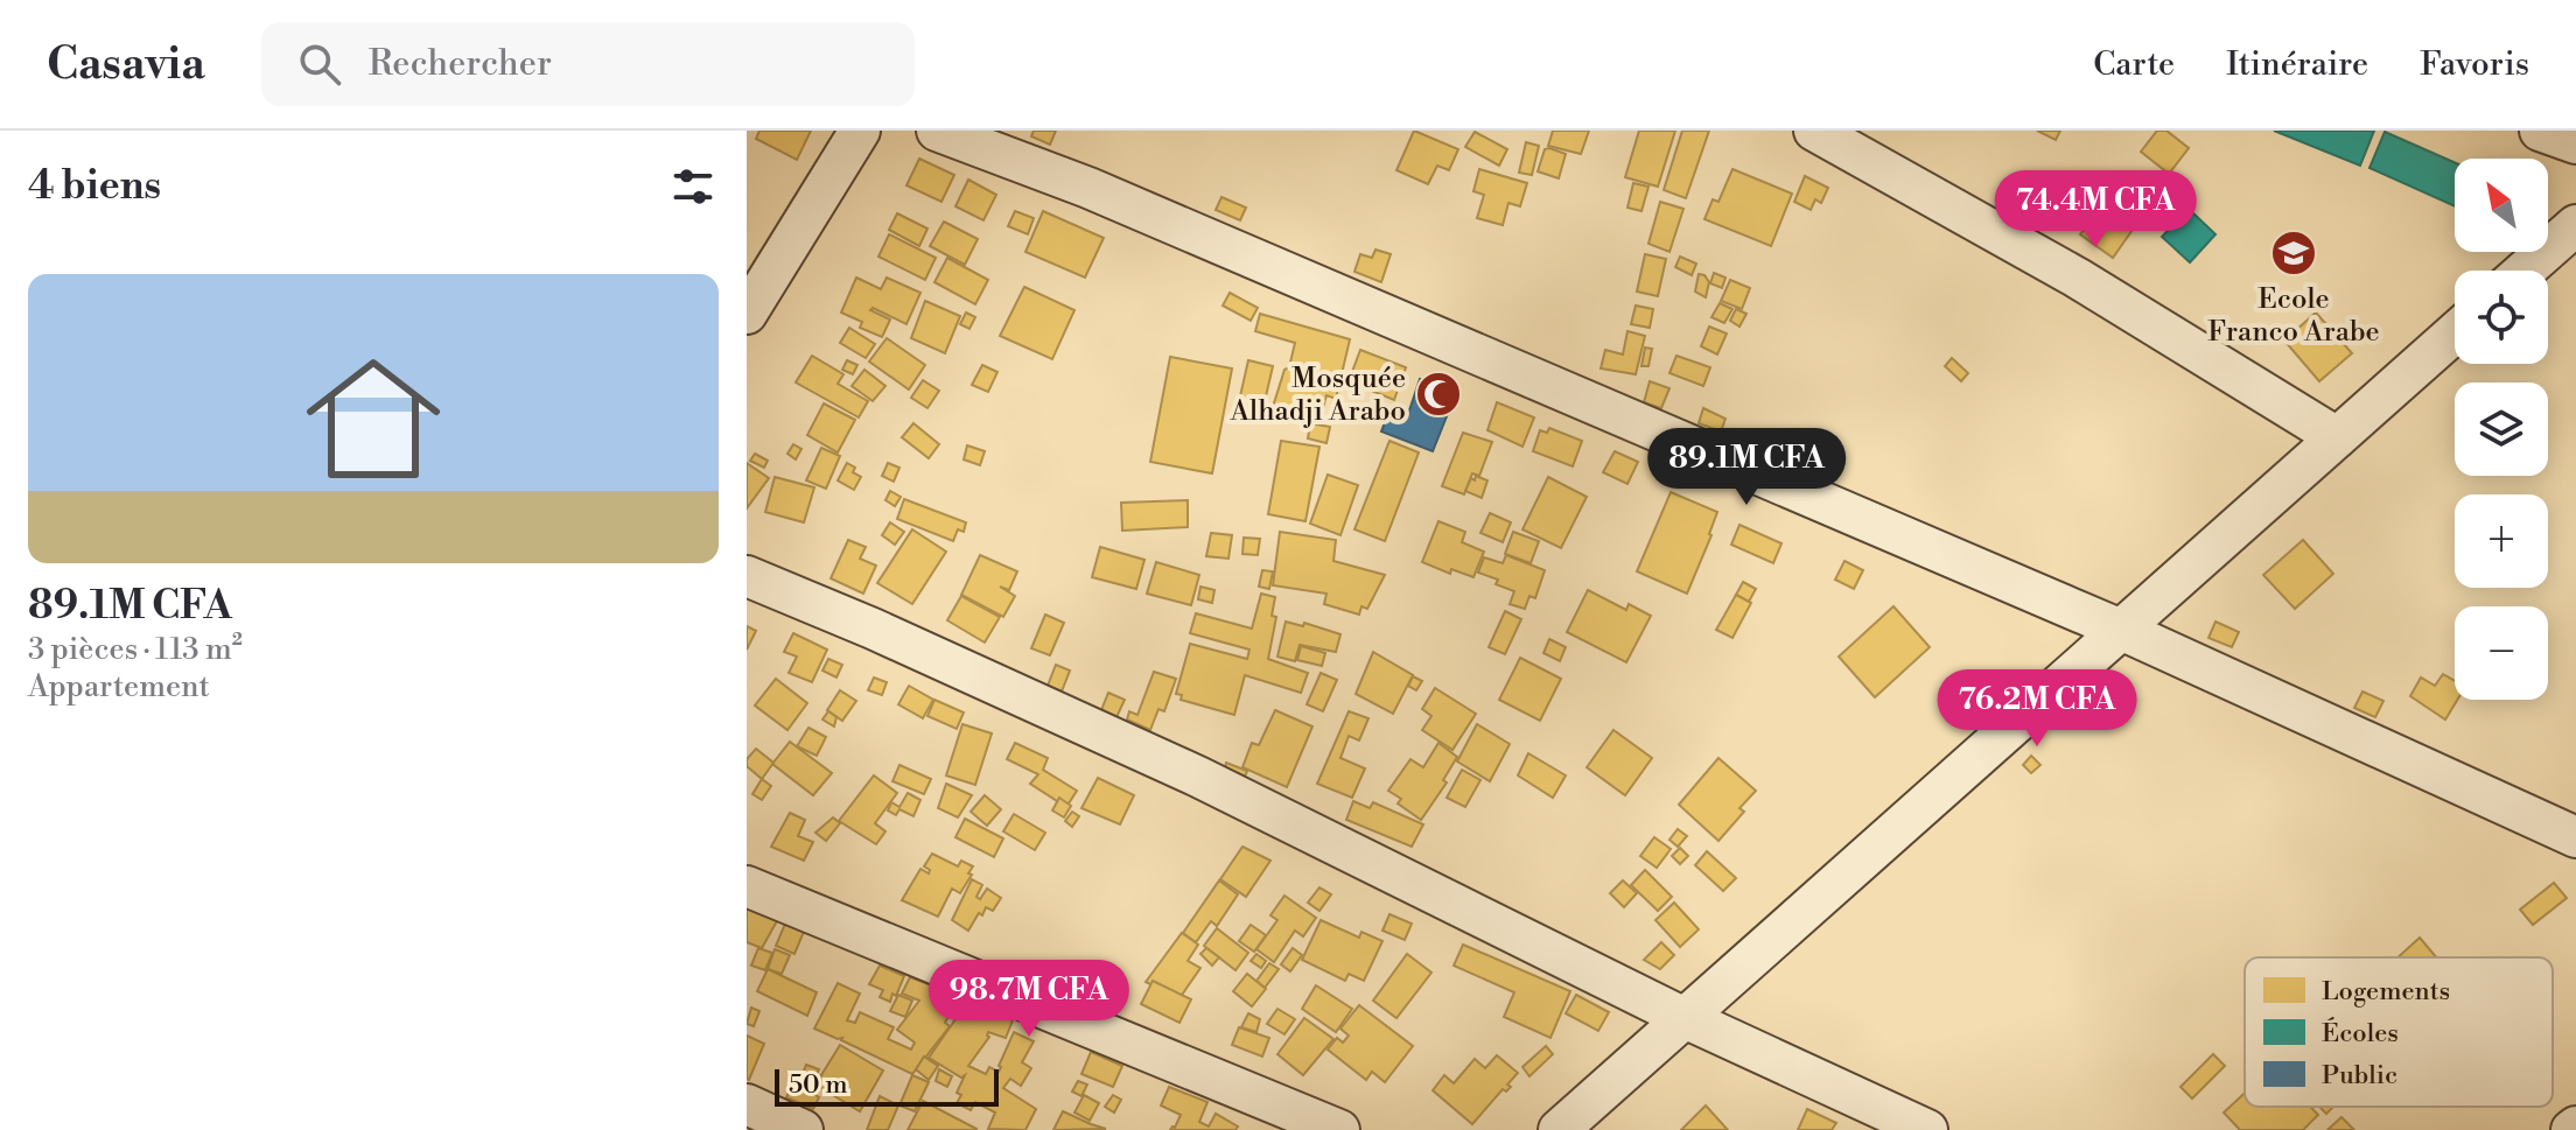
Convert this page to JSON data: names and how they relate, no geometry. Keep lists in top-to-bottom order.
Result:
{
  "places": {
    "school or university": ["Ecole Franco Arabe"],
    "mosque": ["Mosquée Alhadji Arabo"]
  },
  "legend": ["Logements", "Écoles", "Public"],
  "scale_bar": "50 m",
  "north": "top left",
  "page": {
    "header": "Casavia",
    "search": "Rechercher",
    "nav": ["Carte", "Itinéraire", "Favoris"],
    "heading": "4 biens",
    "map_buttons": ["+", "−"],
    "price": [
      "74.4M CFA",
      "89.1M CFA",
      "76.2M CFA",
      "98.7M CFA"
    ],
    "list": [
      {
        "name": "89.1M CFA",
        "note": "3 pièces · 113 m² · Appartement"
      }
    ],
    "scale": "50 m"
  }
}
